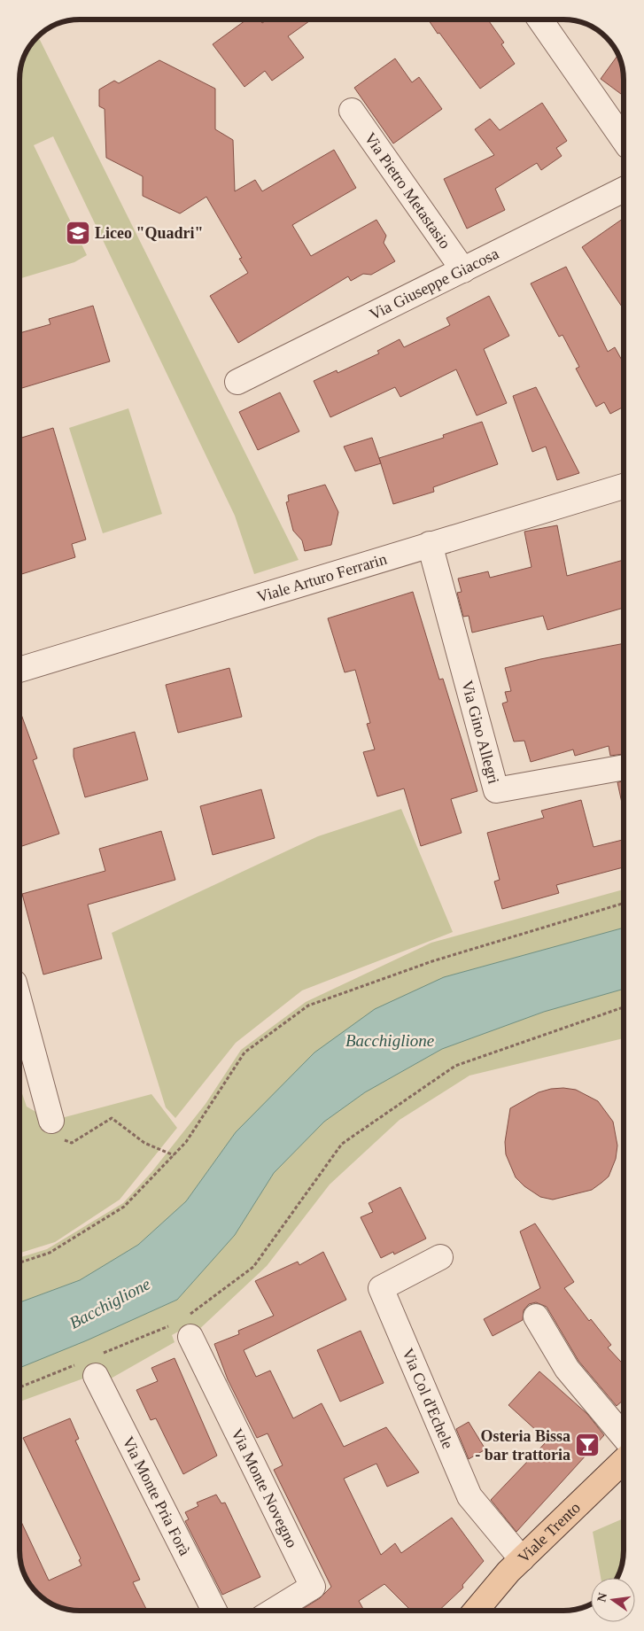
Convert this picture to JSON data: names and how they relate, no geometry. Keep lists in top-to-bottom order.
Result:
{
  "streets": {
    "main road": ["Viale Trento"],
    "street": [
      "Via Pietro Metastasio",
      "Via Giuseppe Giacosa",
      "Viale Arturo Ferrarin",
      "Via Gino Allegri",
      "Via Col d'Echele",
      "Via Monte Novegno",
      "Via Monte Pria Forà"
    ]
  },
  "crossings": [
    ["Via Pietro Metastasio", "Via Giuseppe Giacosa"],
    ["Viale Arturo Ferrarin", "Via Gino Allegri"],
    ["Via Col d'Echele", "Viale Trento"]
  ],
  "water": ["Bacchiglione"],
  "places": {
    "school or university": ["Liceo \"Quadri\""],
    "bar": ["Osteria Bissa - bar trattoria"]
  },
  "north": "left"
}
